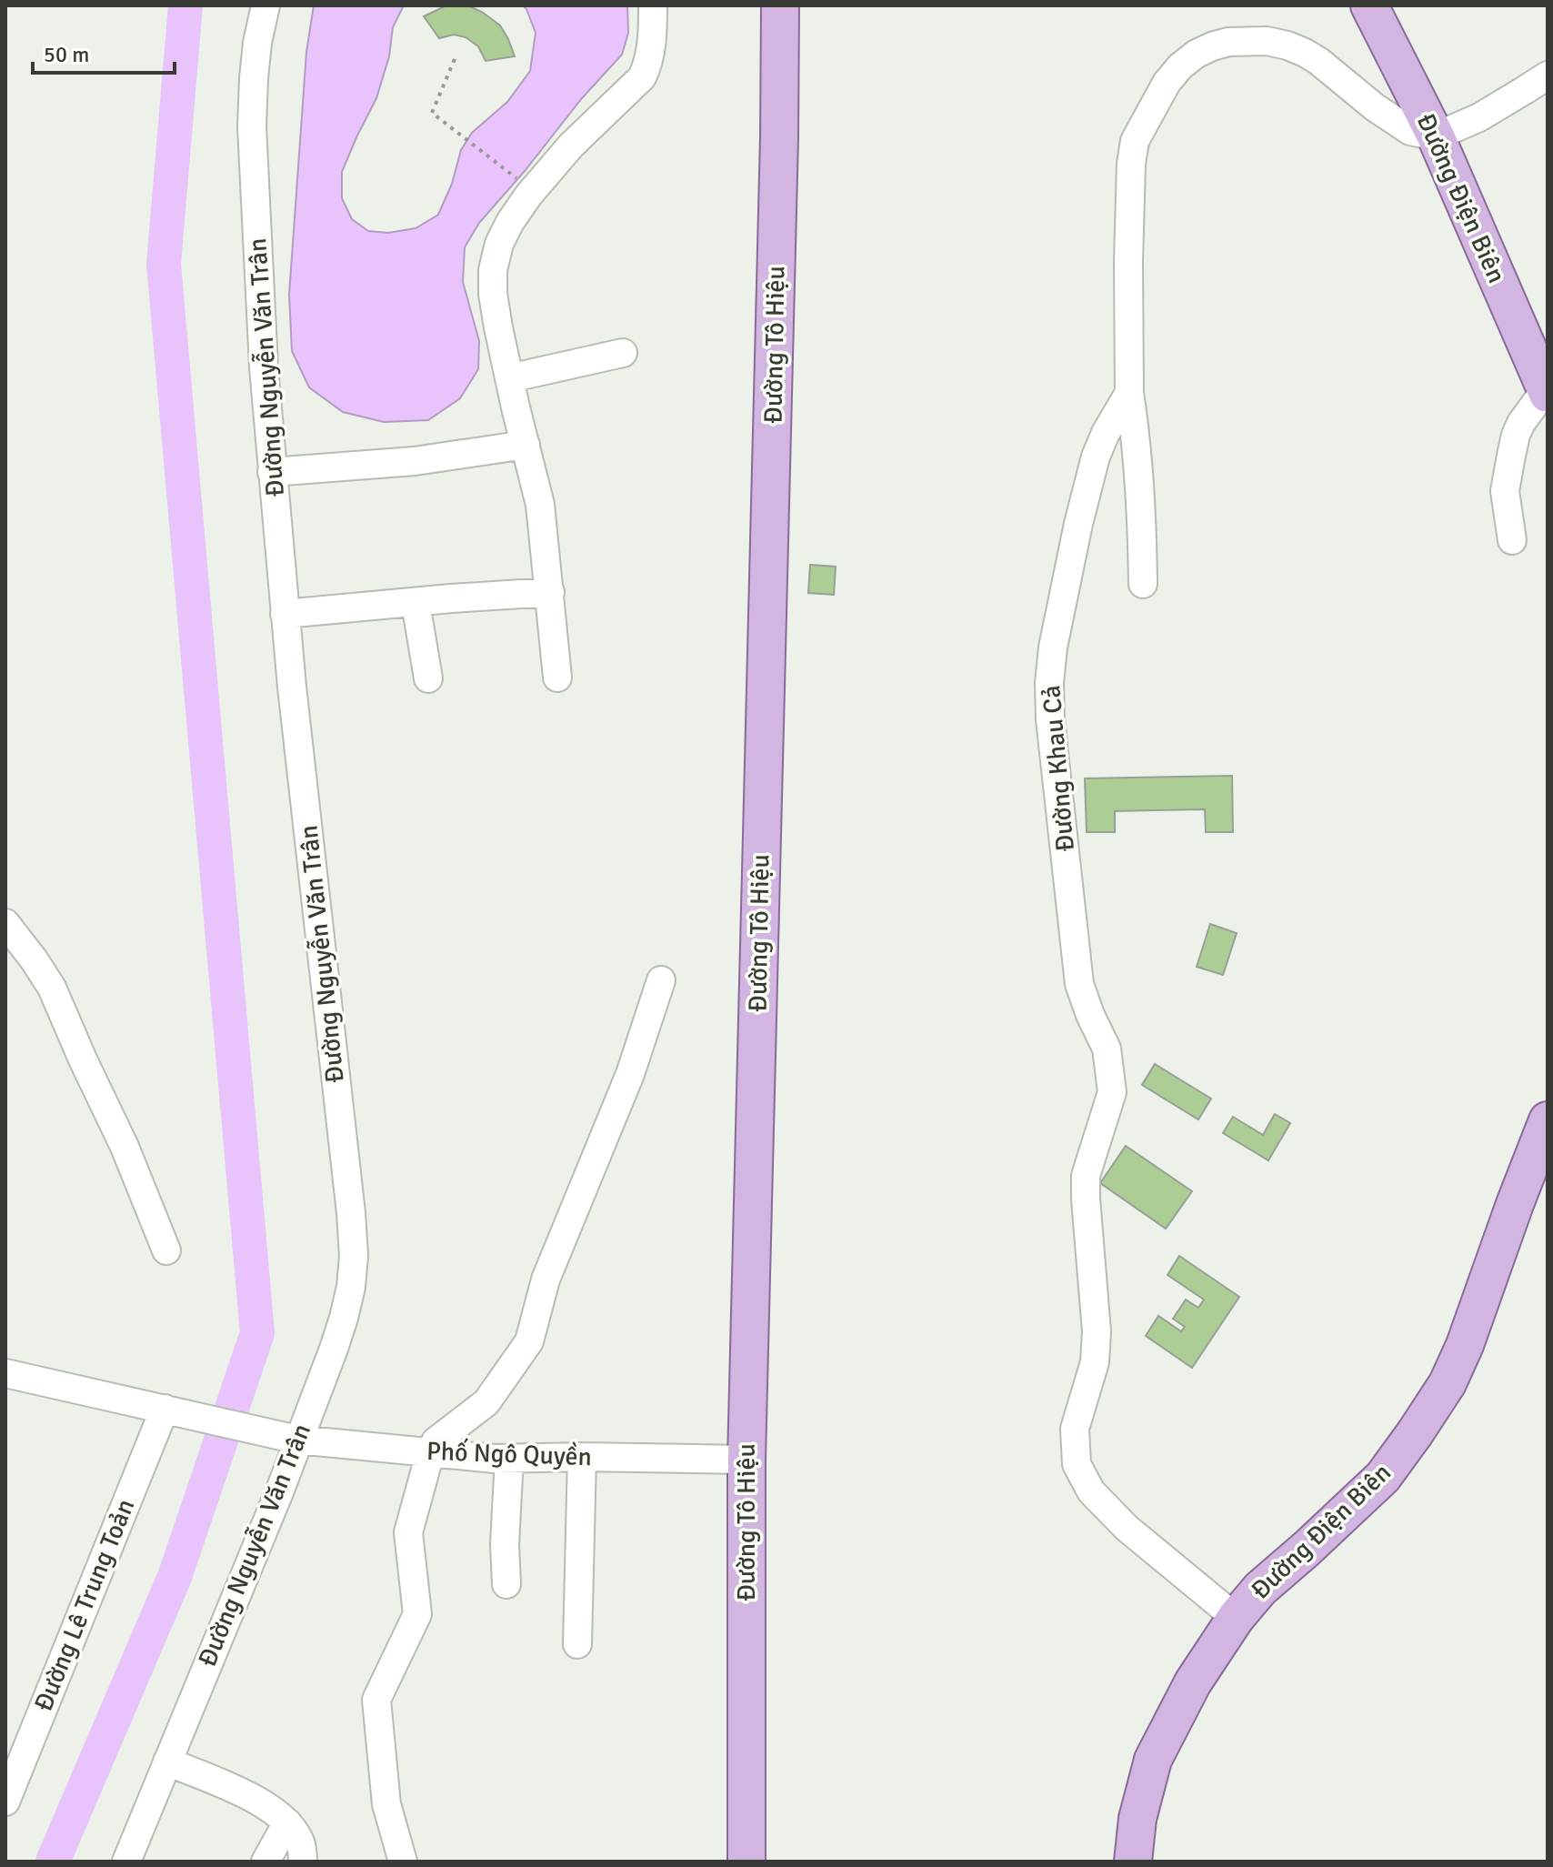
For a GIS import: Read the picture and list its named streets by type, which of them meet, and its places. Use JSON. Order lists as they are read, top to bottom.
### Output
{
  "streets": {
    "main road": ["Đường Điện Biên", "Đường Tô Hiệu"],
    "street": [
      "Đường Nguyễn Văn Trân",
      "Đường Khau Cả",
      "Phố Ngô Quyền",
      "Đường Lê Trung Toản"
    ]
  },
  "crossings": [
    ["Đường Điện Biên", "Đường Khau Cả"],
    ["Đường Tô Hiệu", "Phố Ngô Quyền"],
    ["Đường Nguyễn Văn Trân", "Phố Ngô Quyền"],
    ["Phố Ngô Quyền", "Đường Lê Trung Toản"]
  ],
  "scale_bar": "50 m"
}
